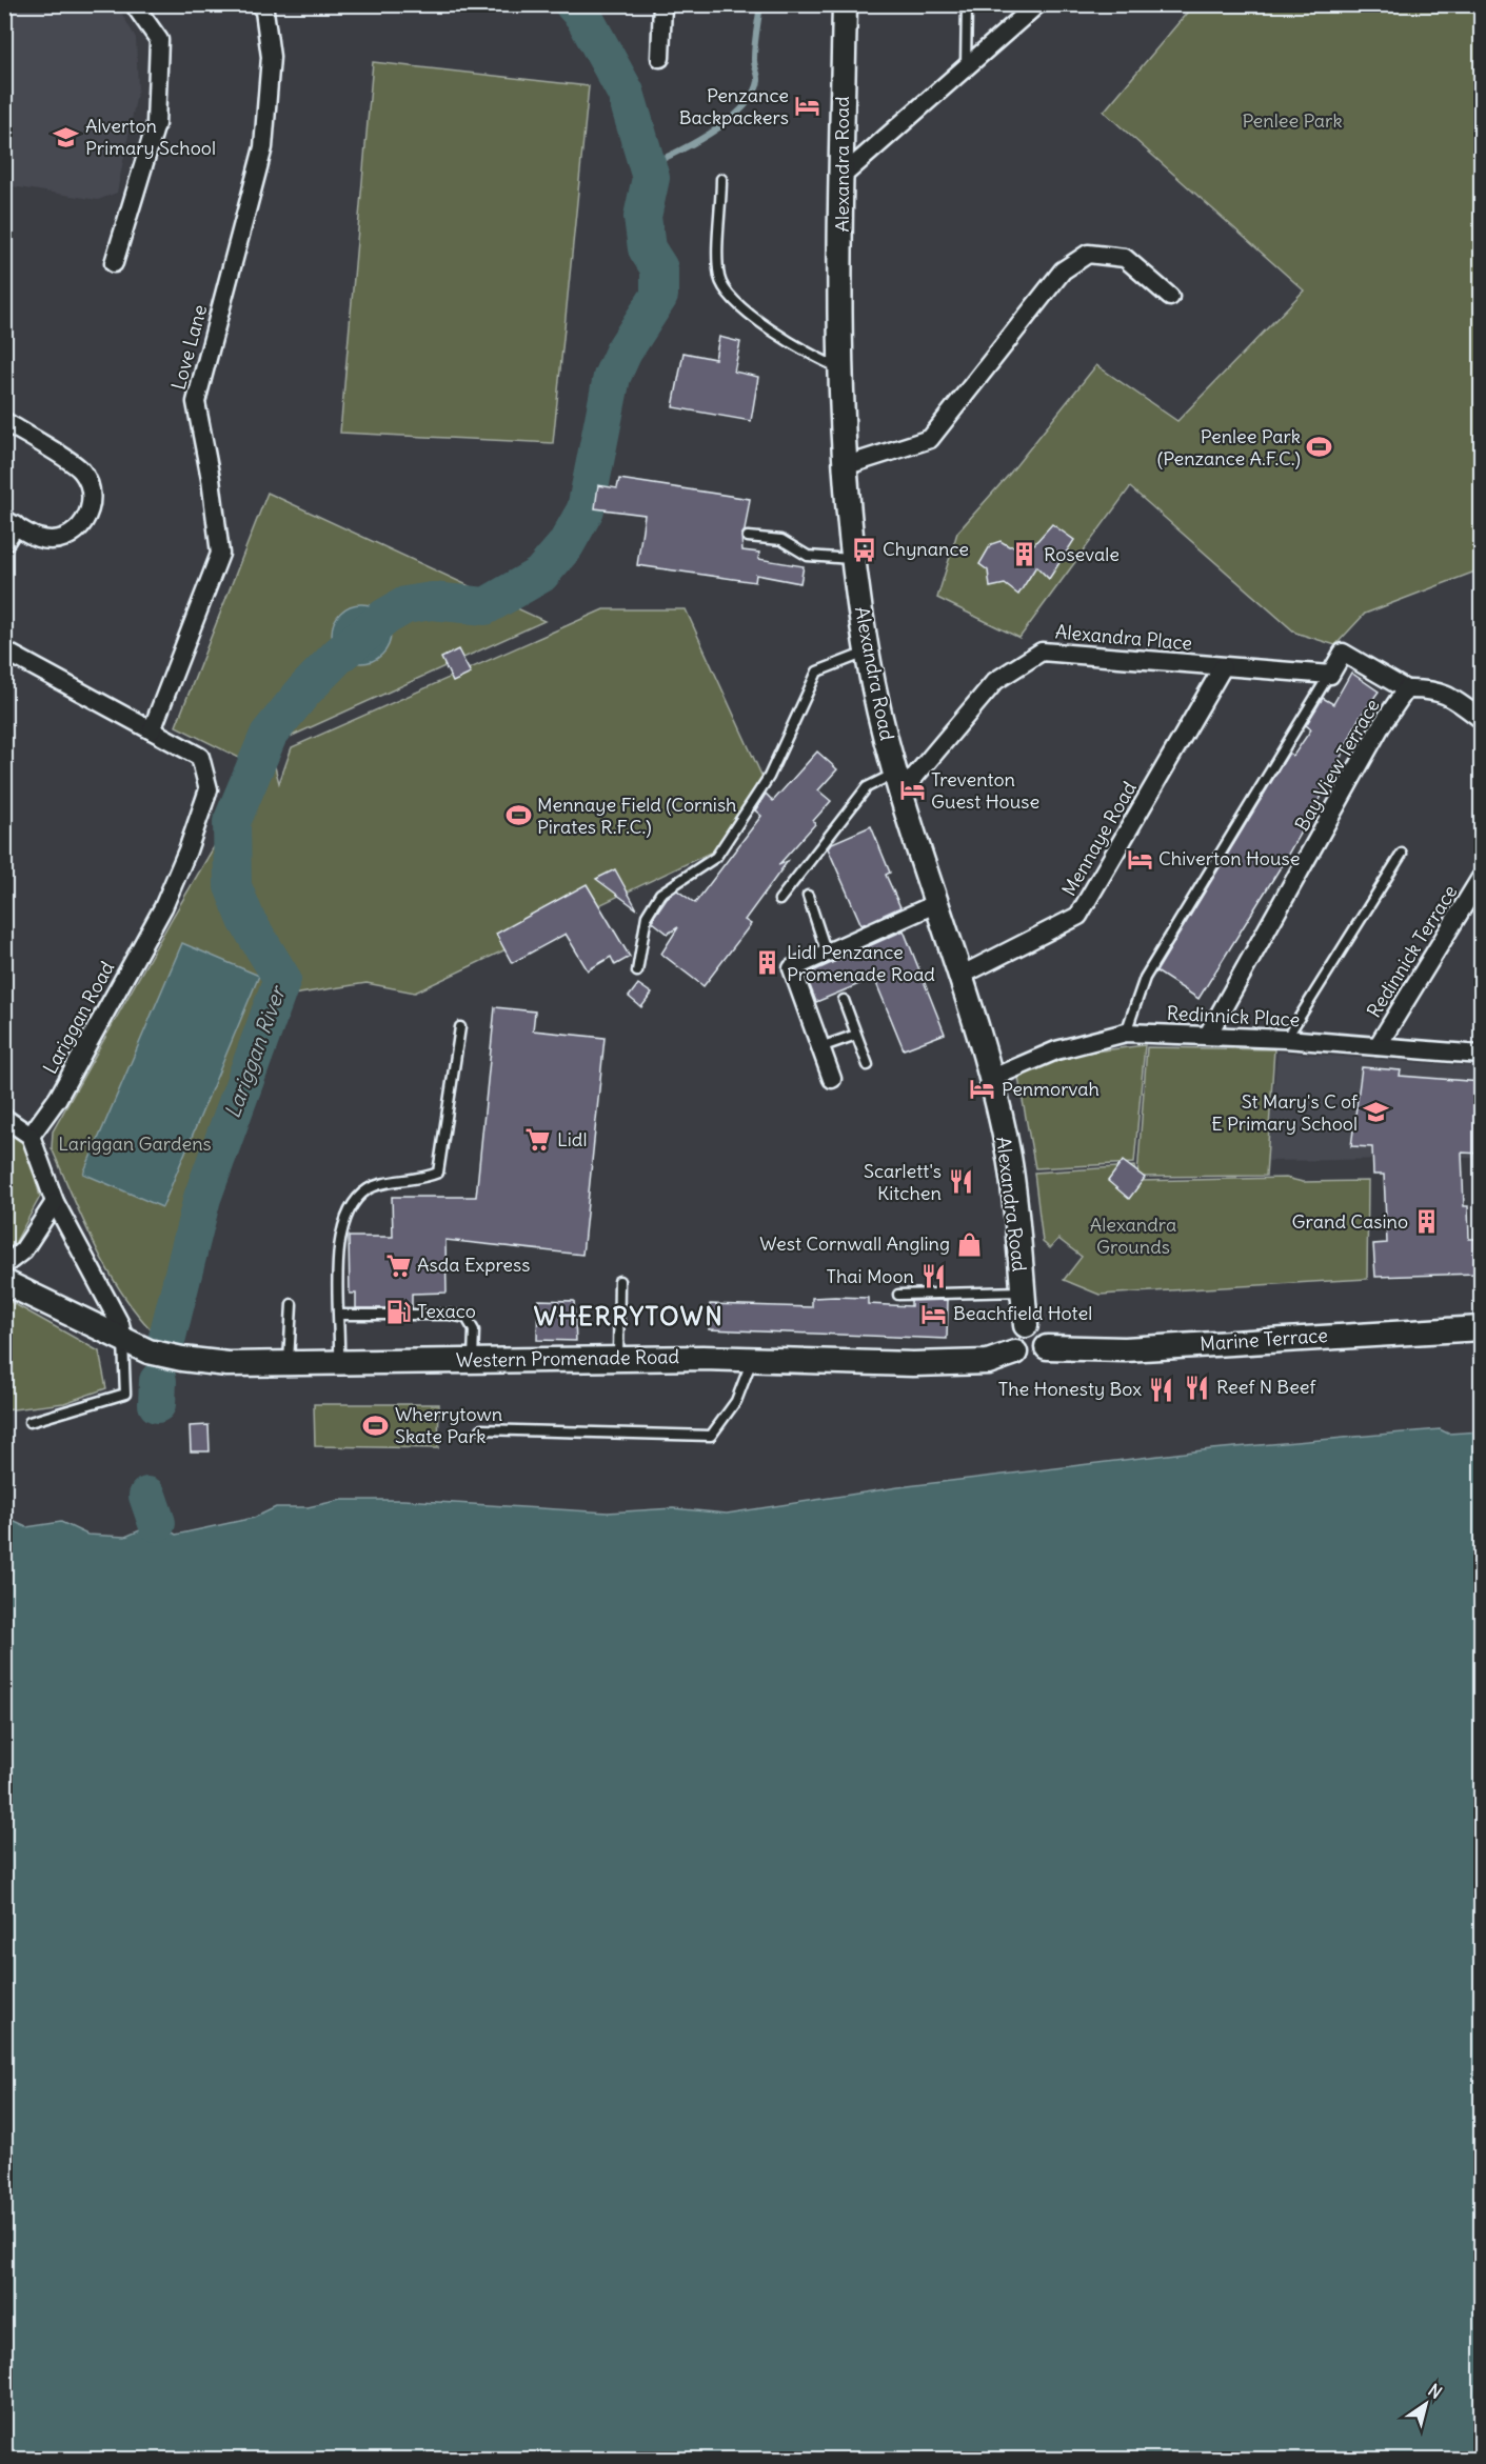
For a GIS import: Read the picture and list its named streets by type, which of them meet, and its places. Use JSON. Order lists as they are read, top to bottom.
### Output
{
  "streets": {
    "street": [
      "Alexandra Road",
      "Love Lane",
      "Alexandra Place",
      "Bay View Terrace",
      "Mennaye Road",
      "Redinnick Terrace",
      "Redinnick Place",
      "Lariggan Road",
      "Marine Terrace",
      "Western Promenade Road"
    ]
  },
  "crossings": [
    ["Alexandra Road", "Alexandra Place"],
    ["Alexandra Road", "Mennaye Road"],
    ["Alexandra Road", "Redinnick Place"],
    ["Alexandra Road", "Marine Terrace"],
    ["Alexandra Road", "Western Promenade Road"],
    ["Love Lane", "Lariggan Road"],
    ["Alexandra Place", "Mennaye Road"],
    ["Bay View Terrace", "Redinnick Place"],
    ["Redinnick Terrace", "Redinnick Place"],
    ["Marine Terrace", "Western Promenade Road"]
  ],
  "districts": ["WHERRYTOWN"],
  "water": ["Lariggan River"],
  "parks": ["Penlee Park", "Lariggan Gardens", "Alexandra Grounds"],
  "places": {
    "hotel": [
      "Penzance Backpackers",
      "Treventon Guest House",
      "Chiverton House",
      "Penmorvah",
      "Beachfield Hotel"
    ],
    "school or university": ["Alverton Primary School", "St Mary's C of E Primary School"],
    "sports": ["Penlee Park (Penzance A.F.C.)", "Mennaye Field (Cornish Pirates R.F.C.)", "Wherrytown Skate Park"],
    "bus stop": ["Chynance"],
    "building": ["Rosevale", "Lidl Penzance Promenade Road", "Grand Casino"],
    "supermarket": ["Lidl", "Asda Express"],
    "restaurant": [
      "Scarlett's Kitchen",
      "Thai Moon",
      "Reef N Beef",
      "The Honesty Box"
    ],
    "shop": ["West Cornwall Angling"],
    "fuel station": ["Texaco"]
  },
  "north": "top right"
}
